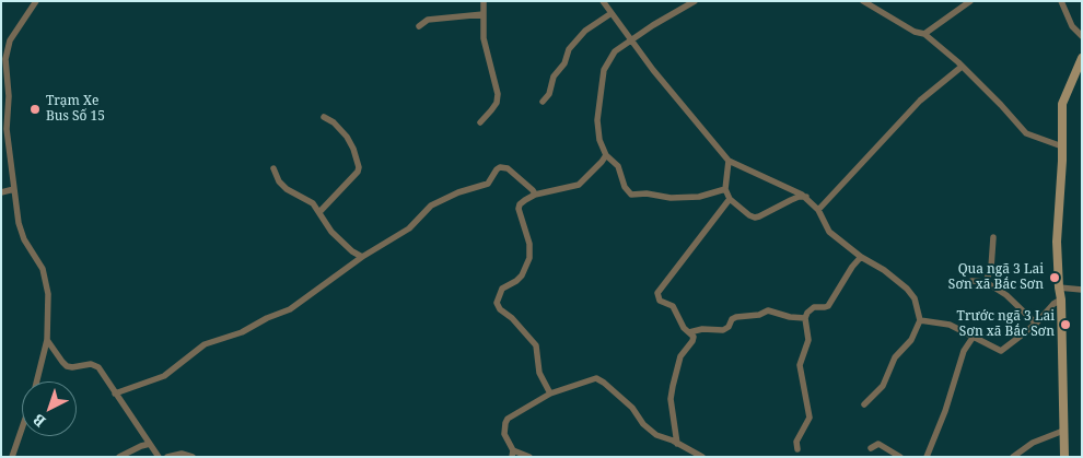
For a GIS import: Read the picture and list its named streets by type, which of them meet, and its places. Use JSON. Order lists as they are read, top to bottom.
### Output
{
  "places": ["Trạm Xe Bus Số 15", "Qua ngã 3 Lai Sơn xã Bắc Sơn", "Trước ngã 3 Lai Sơn xã Bắc Sơn"],
  "north": "bottom left"
}
